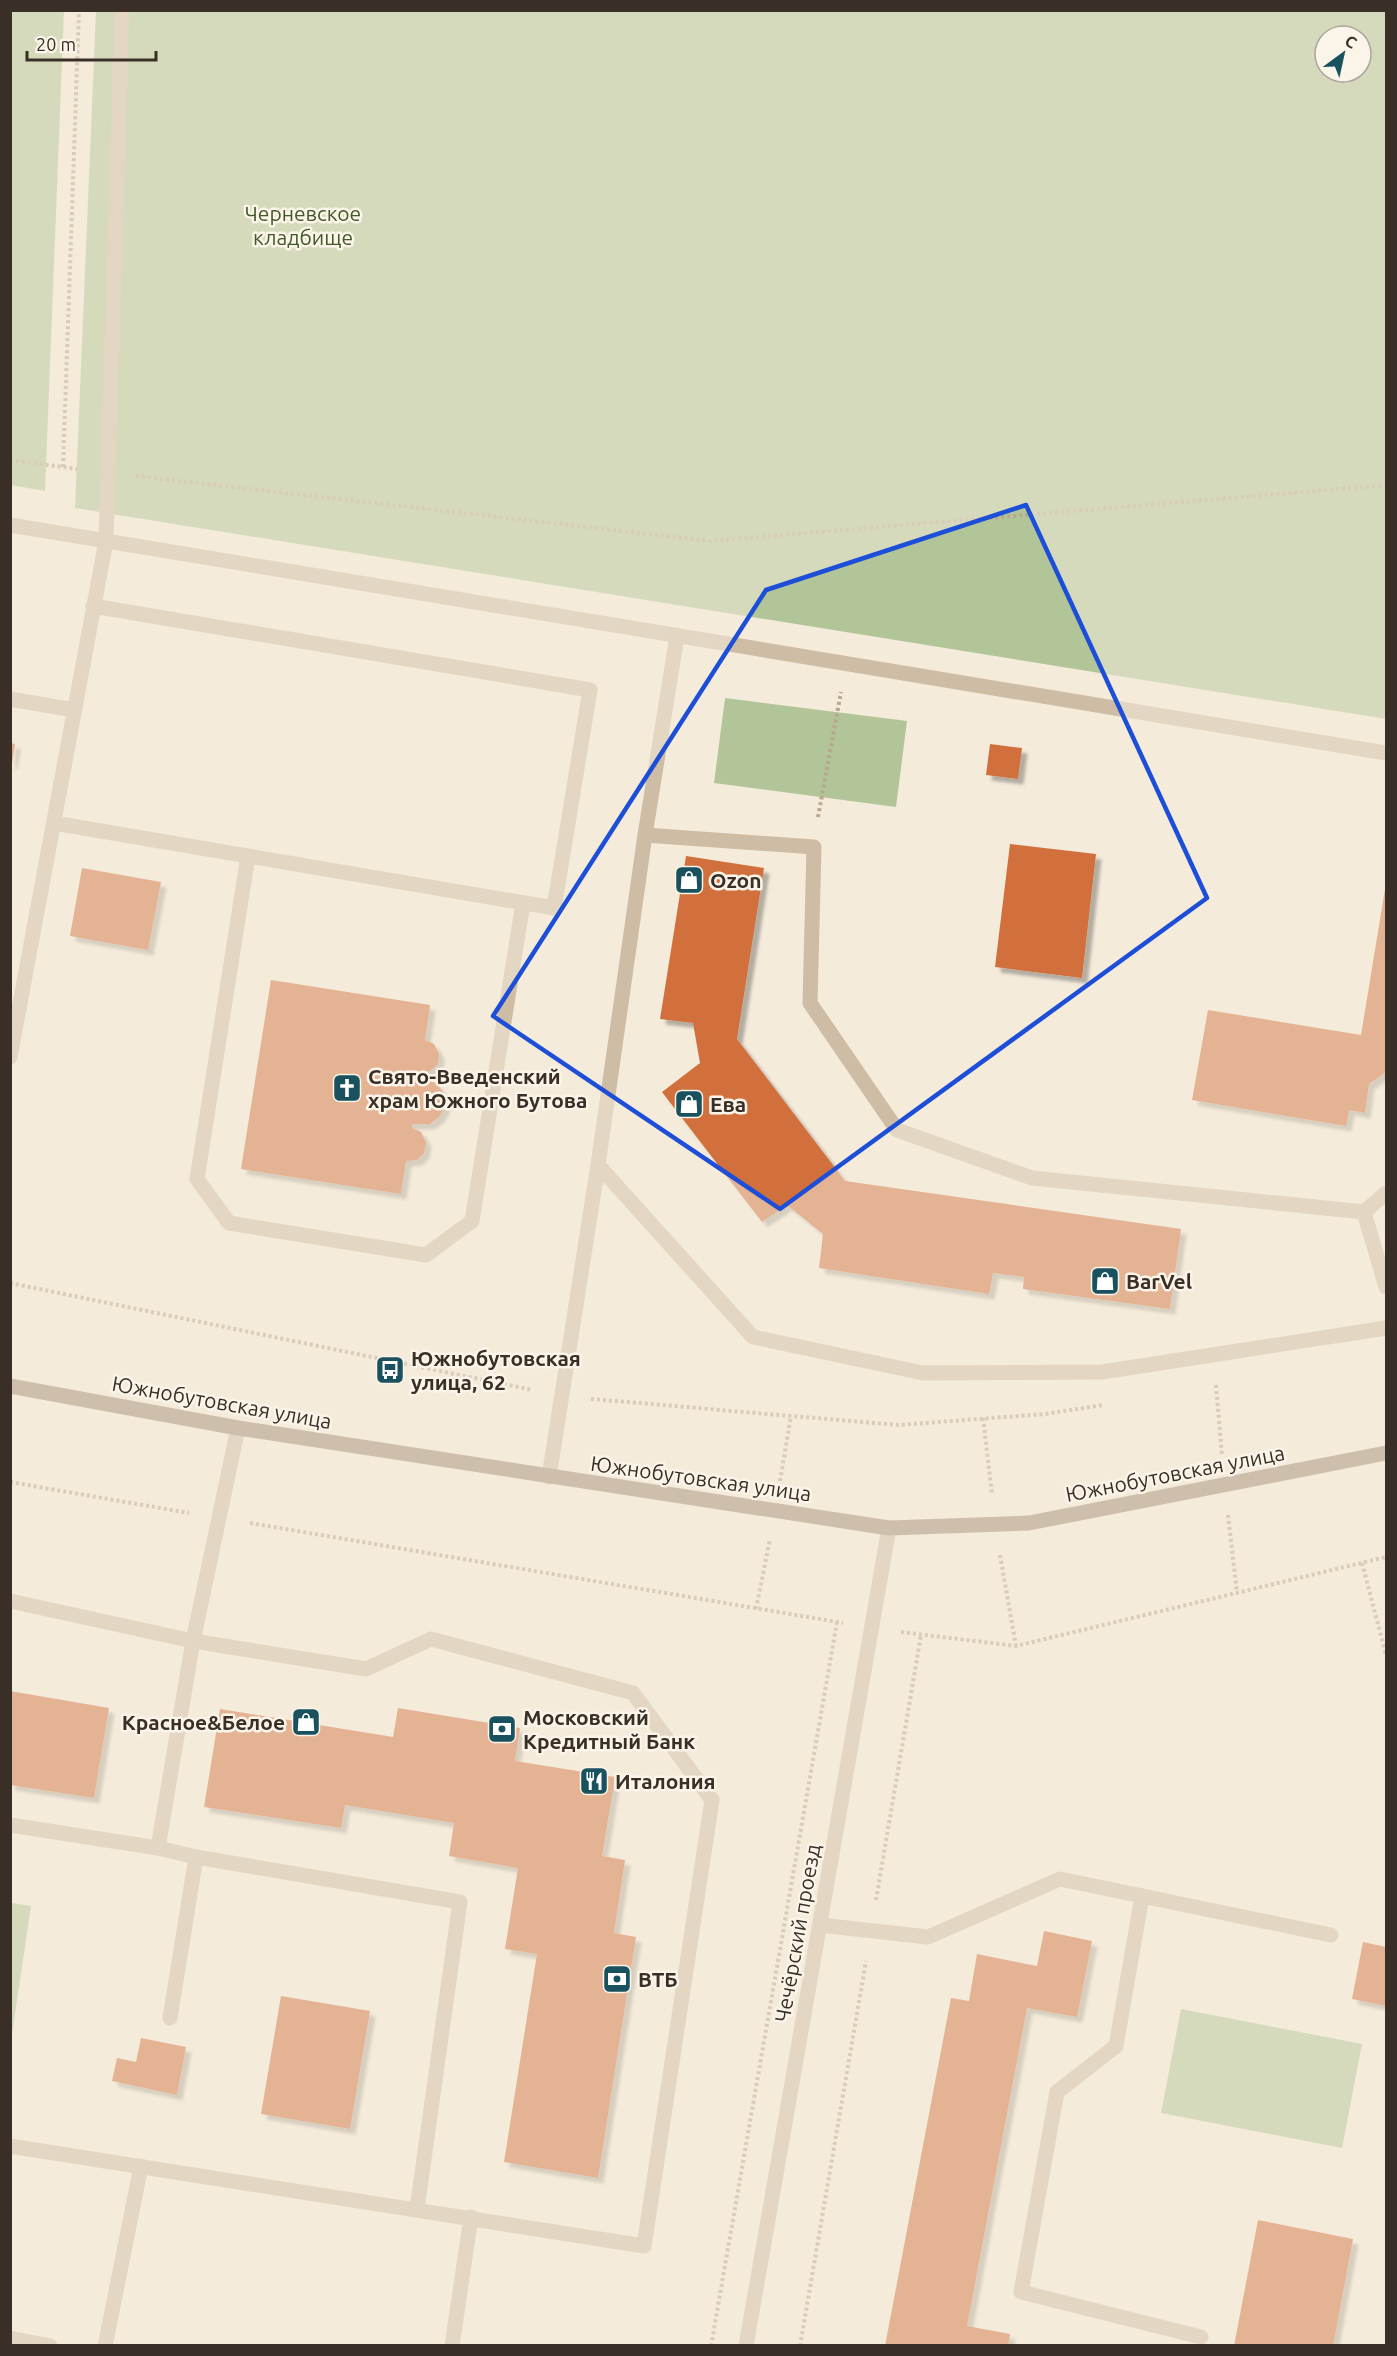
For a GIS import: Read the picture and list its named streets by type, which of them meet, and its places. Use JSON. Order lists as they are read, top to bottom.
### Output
{
  "streets": {
    "street": ["Южнобутовская улица", "Чечёрский проезд"]
  },
  "crossings": [
    ["Южнобутовская улица", "Чечёрский проезд"]
  ],
  "parks": ["Черневское кладбище"],
  "places": {
    "shop": [
      "Ozon",
      "Ева",
      "BarVel",
      "Красное&Белое"
    ],
    "church": ["Свято-Введенский храм Южного Бутова"],
    "bus stop": ["Южнобутовская улица, 62"],
    "bank": ["Московский Кредитный Банк", "ВТБ"],
    "restaurant": ["Италония"]
  },
  "scale_bar": "20 m",
  "north": "top right"
}
